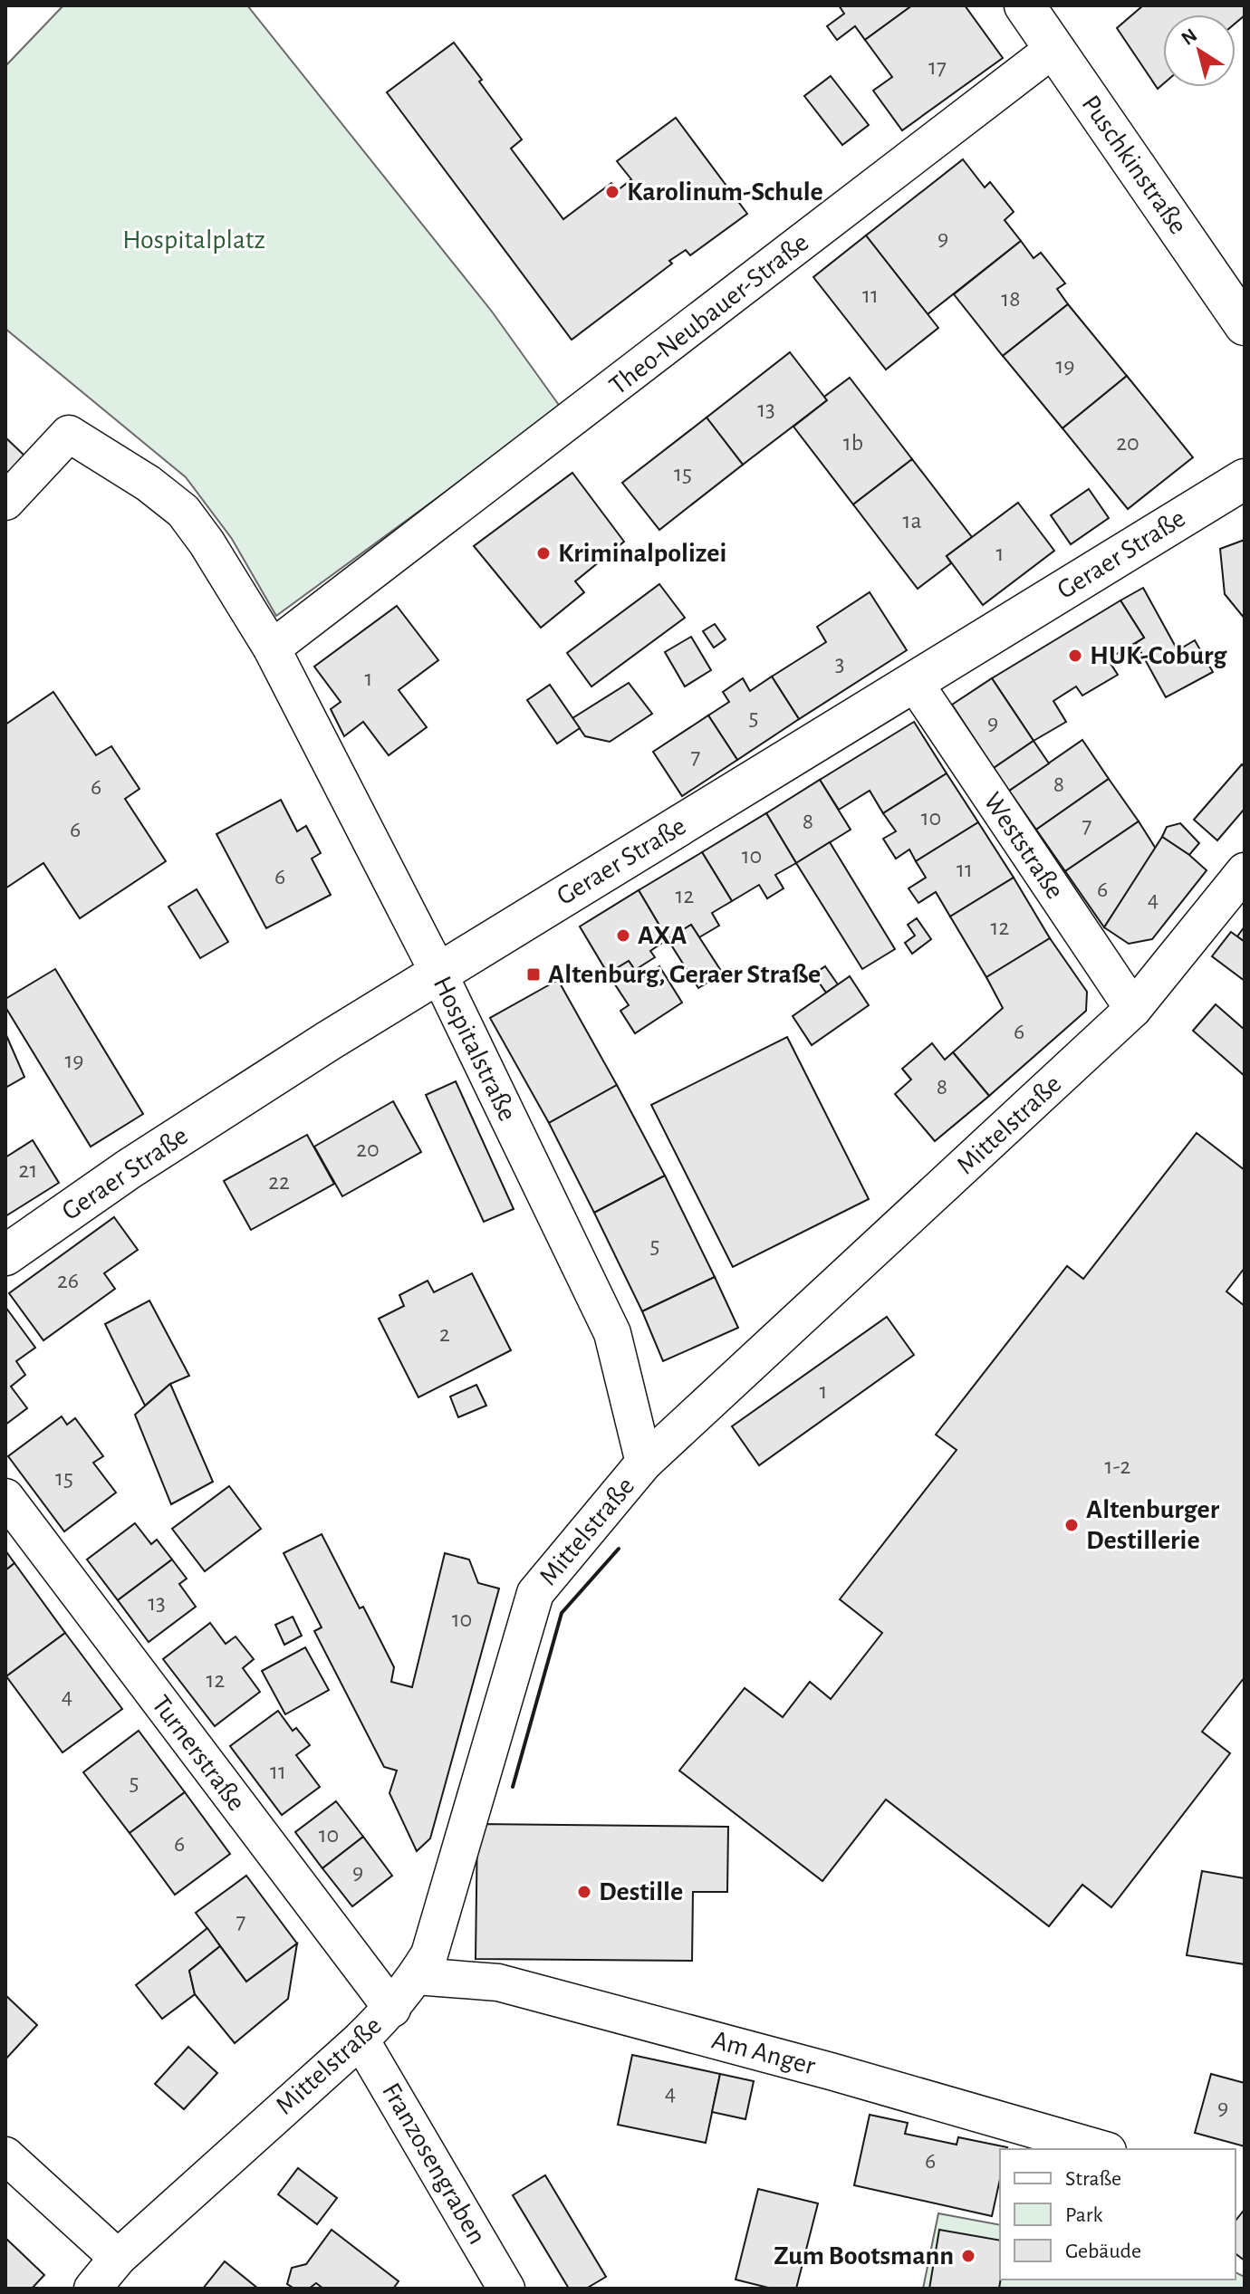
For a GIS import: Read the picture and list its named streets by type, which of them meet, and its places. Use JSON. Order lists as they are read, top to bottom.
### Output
{
  "streets": {
    "main road": ["Puschkinstraße", "Geraer Straße"],
    "street": [
      "Theo-Neubauer-Straße",
      "Weststraße",
      "Hospitalstraße",
      "Mittelstraße",
      "Turnerstraße",
      "Am Anger",
      "Franzosengraben"
    ]
  },
  "crossings": [
    ["Puschkinstraße", "Theo-Neubauer-Straße"],
    ["Theo-Neubauer-Straße", "Hospitalstraße"],
    ["Geraer Straße", "Weststraße"],
    ["Geraer Straße", "Hospitalstraße"],
    ["Weststraße", "Mittelstraße"],
    ["Hospitalstraße", "Mittelstraße"],
    ["Mittelstraße", "Turnerstraße"],
    ["Mittelstraße", "Am Anger"],
    ["Mittelstraße", "Franzosengraben"]
  ],
  "parks": ["Hospitalplatz"],
  "places": {
    "other": [
      "Karolinum-Schule",
      "Kriminalpolizei",
      "HUK-Coburg",
      "AXA",
      "Altenburger Destillerie",
      "Destille",
      "Zum Bootsmann"
    ],
    "transit": ["Altenburg, Geraer Straße"]
  },
  "house_numbers": [
    "17",
    "9",
    "11",
    "18",
    "19",
    "13",
    "1b",
    "20",
    "15",
    "1a",
    "1",
    "3",
    "1",
    "5",
    "9",
    "7",
    "8",
    "6",
    "10",
    "8",
    "7",
    "6",
    "10",
    "11",
    "6",
    "6",
    "12",
    "4",
    "12",
    "6",
    "19",
    "8",
    "20",
    "21",
    "22",
    "5",
    "26",
    "2",
    "1",
    "1-2",
    "15",
    "13",
    "10",
    "12",
    "4",
    "11",
    "5",
    "10",
    "6",
    "9",
    "7",
    "4",
    "9",
    "6"
  ],
  "legend": ["Straße", "Park", "Gebäude"],
  "north": "top left"
}
